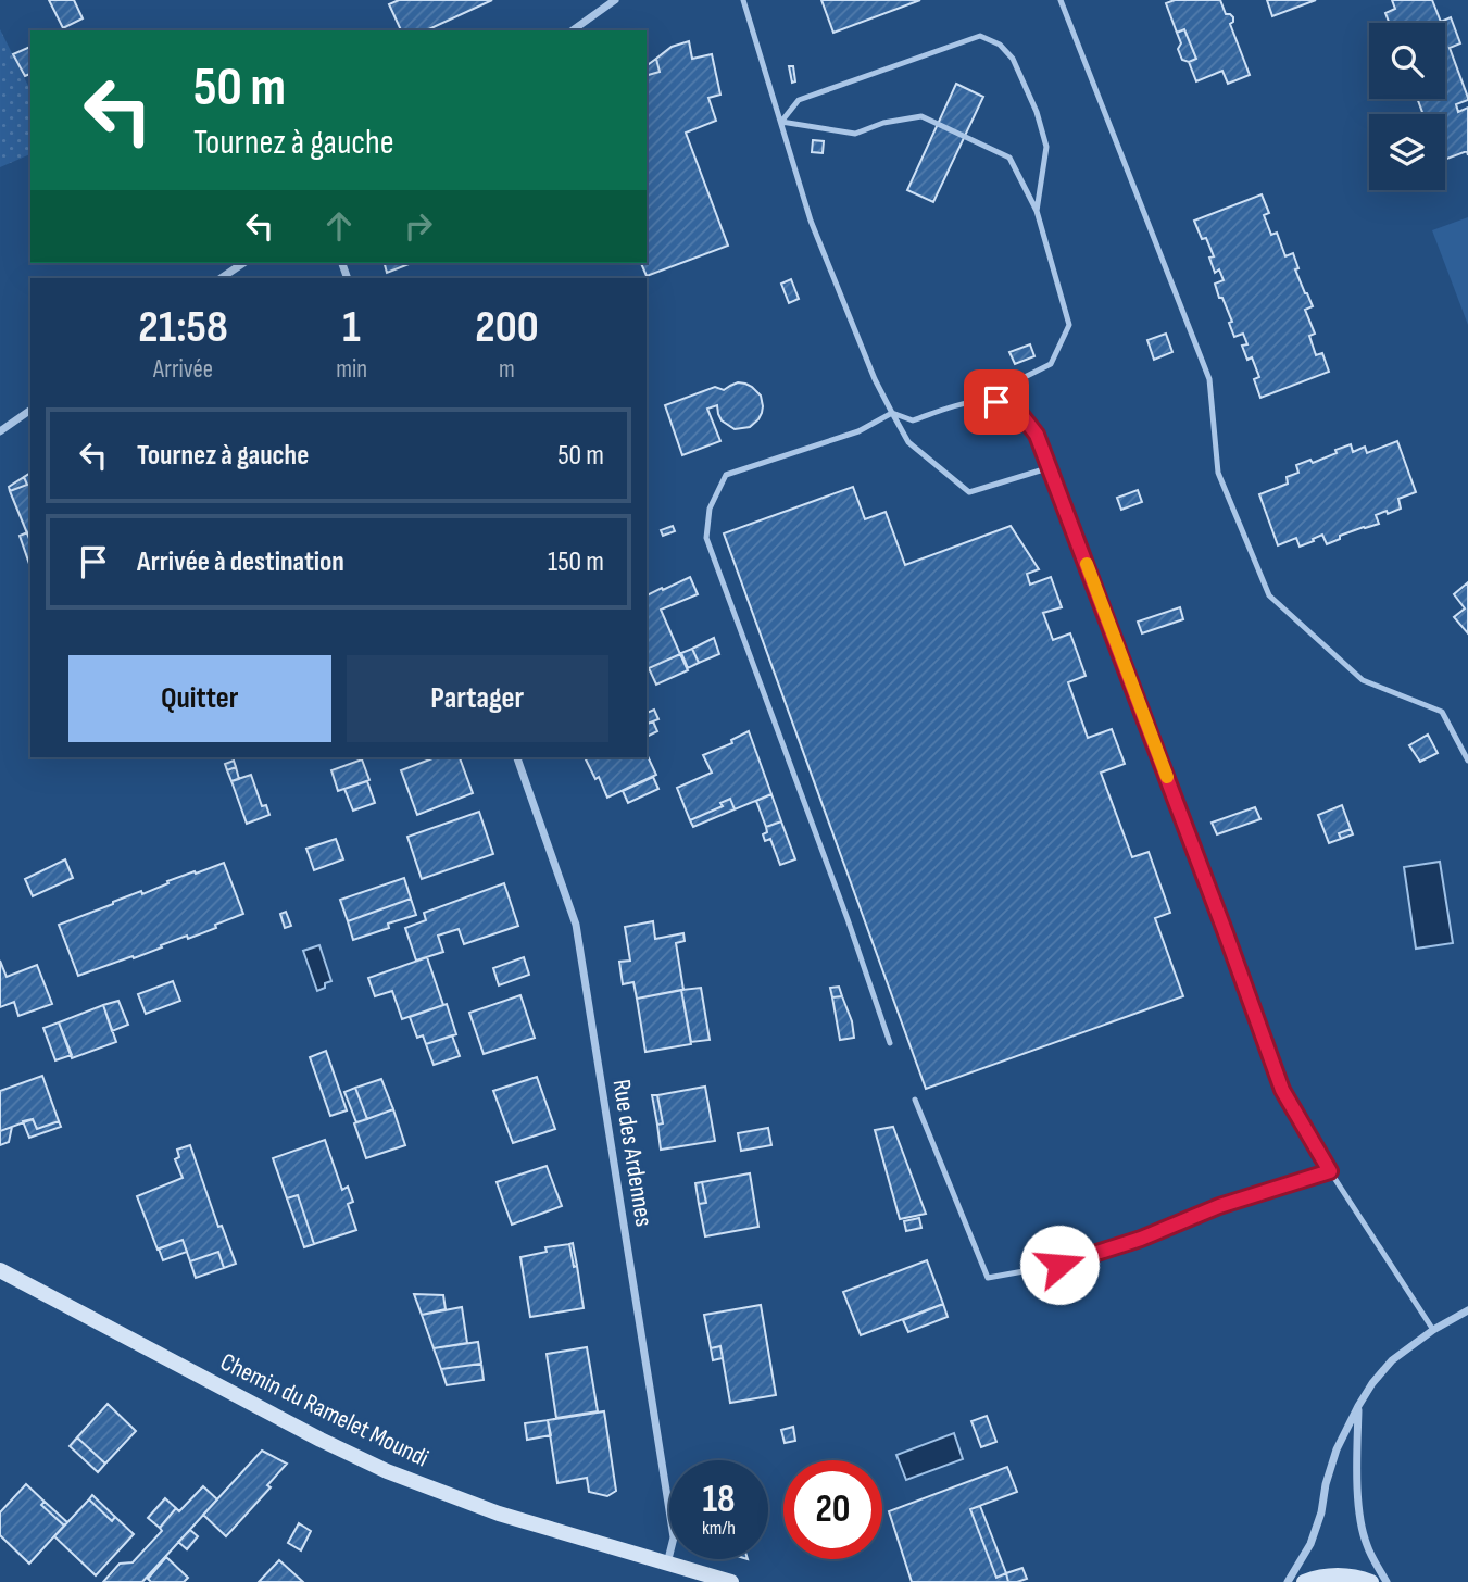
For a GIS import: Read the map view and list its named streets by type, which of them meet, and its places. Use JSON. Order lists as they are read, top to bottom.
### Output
{
  "streets": {
    "main road": ["Chemin du Ramelet Moundi"],
    "street": ["Rue des Ardennes"]
  },
  "crossings": [
    ["Rue des Ardennes", "Chemin du Ramelet Moundi"]
  ],
  "page": {
    "turn": ["50 m", "Tournez à gauche"],
    "eta": [
      "21:58",
      "Arrivée",
      "1",
      "min",
      "200",
      "m"
    ],
    "list": [
      {
        "name": "Tournez à gauche",
        "value": "50 m"
      },
      {
        "name": "Arrivée à destination",
        "value": "150 m"
      }
    ],
    "buttons": ["Quitter", "Partager"],
    "speed": "18 km/h",
    "limit": "20"
  }
}
